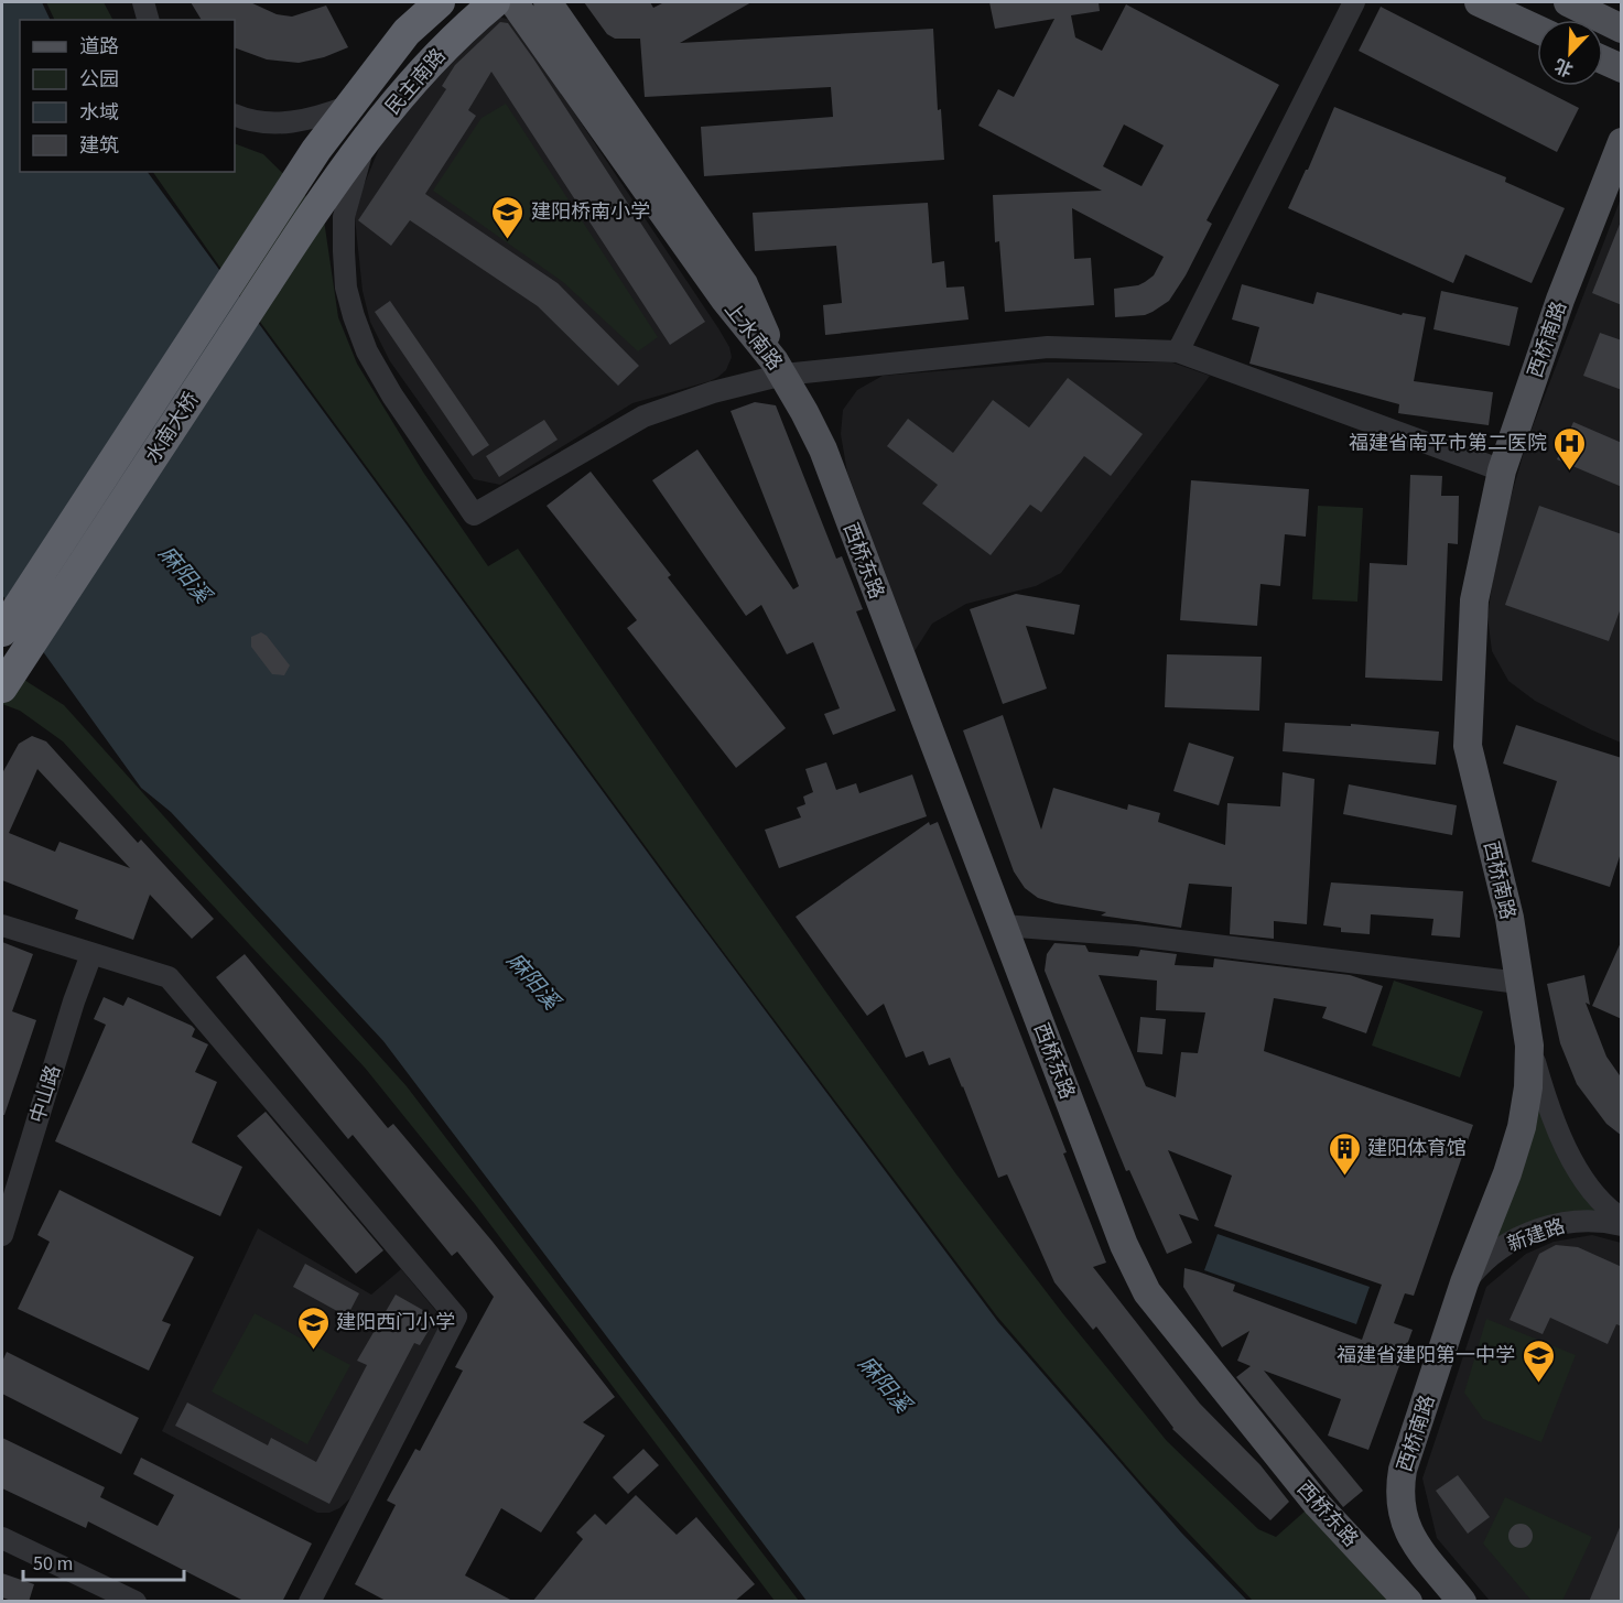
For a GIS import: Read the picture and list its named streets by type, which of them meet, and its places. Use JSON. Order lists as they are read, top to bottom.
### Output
{
  "streets": {
    "highway": ["民主南路", "水南大桥"],
    "main road": ["上水南路", "西桥南路", "西桥东路"],
    "street": ["中山路", "新建路"]
  },
  "crossings": [
    ["民主南路", "水南大桥"],
    ["上水南路", "西桥东路"],
    ["西桥南路", "新建路"]
  ],
  "water": ["麻阳溪"],
  "places": {
    "school or university": ["建阳桥南小学", "建阳西门小学", "福建省建阳第一中学"],
    "hospital": ["福建省南平市第二医院"],
    "building": ["建阳体育馆"]
  },
  "legend": [
    "道路",
    "公园",
    "水域",
    "建筑"
  ],
  "scale_bar": "50 m",
  "north": "bottom left"
}
